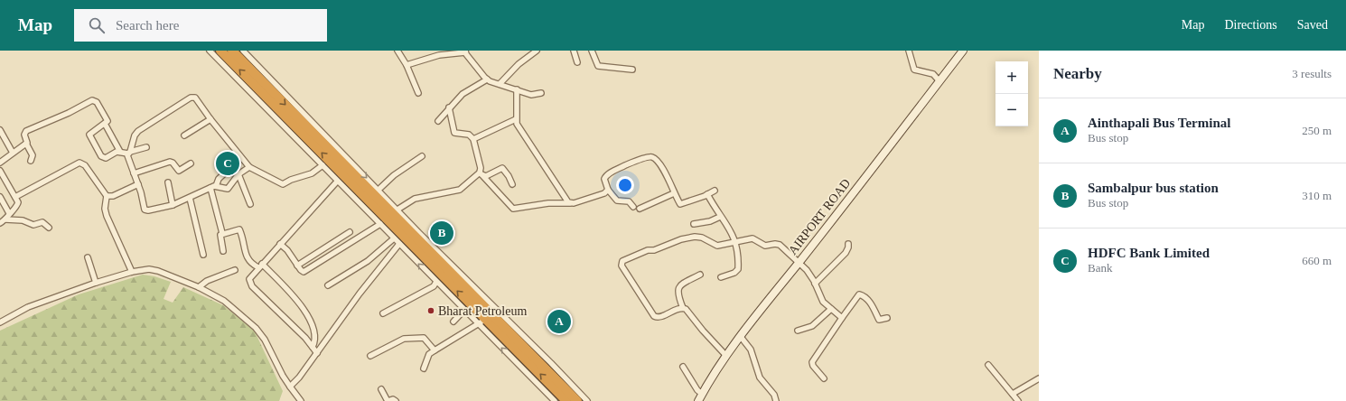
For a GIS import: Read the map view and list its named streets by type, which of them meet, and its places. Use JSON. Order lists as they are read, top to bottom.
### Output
{
  "streets": {
    "main road": ["AIRPORT ROAD"]
  },
  "places": ["Bharat Petroleum"],
  "page": {
    "header": "Map",
    "search": "Search here",
    "nav": ["Map", "Directions", "Saved"],
    "heading": ["Nearby", "3 results"],
    "map_buttons": ["+", "−"],
    "list": [
      {
        "mark": "A",
        "name": "Ainthapali Bus Terminal",
        "note": "Bus stop",
        "value": "250 m"
      },
      {
        "mark": "B",
        "name": "Sambalpur bus station",
        "note": "Bus stop",
        "value": "310 m"
      },
      {
        "mark": "C",
        "name": "HDFC Bank Limited",
        "note": "Bank",
        "value": "660 m"
      }
    ],
    "pins": ["C", "B", "A"]
  }
}
